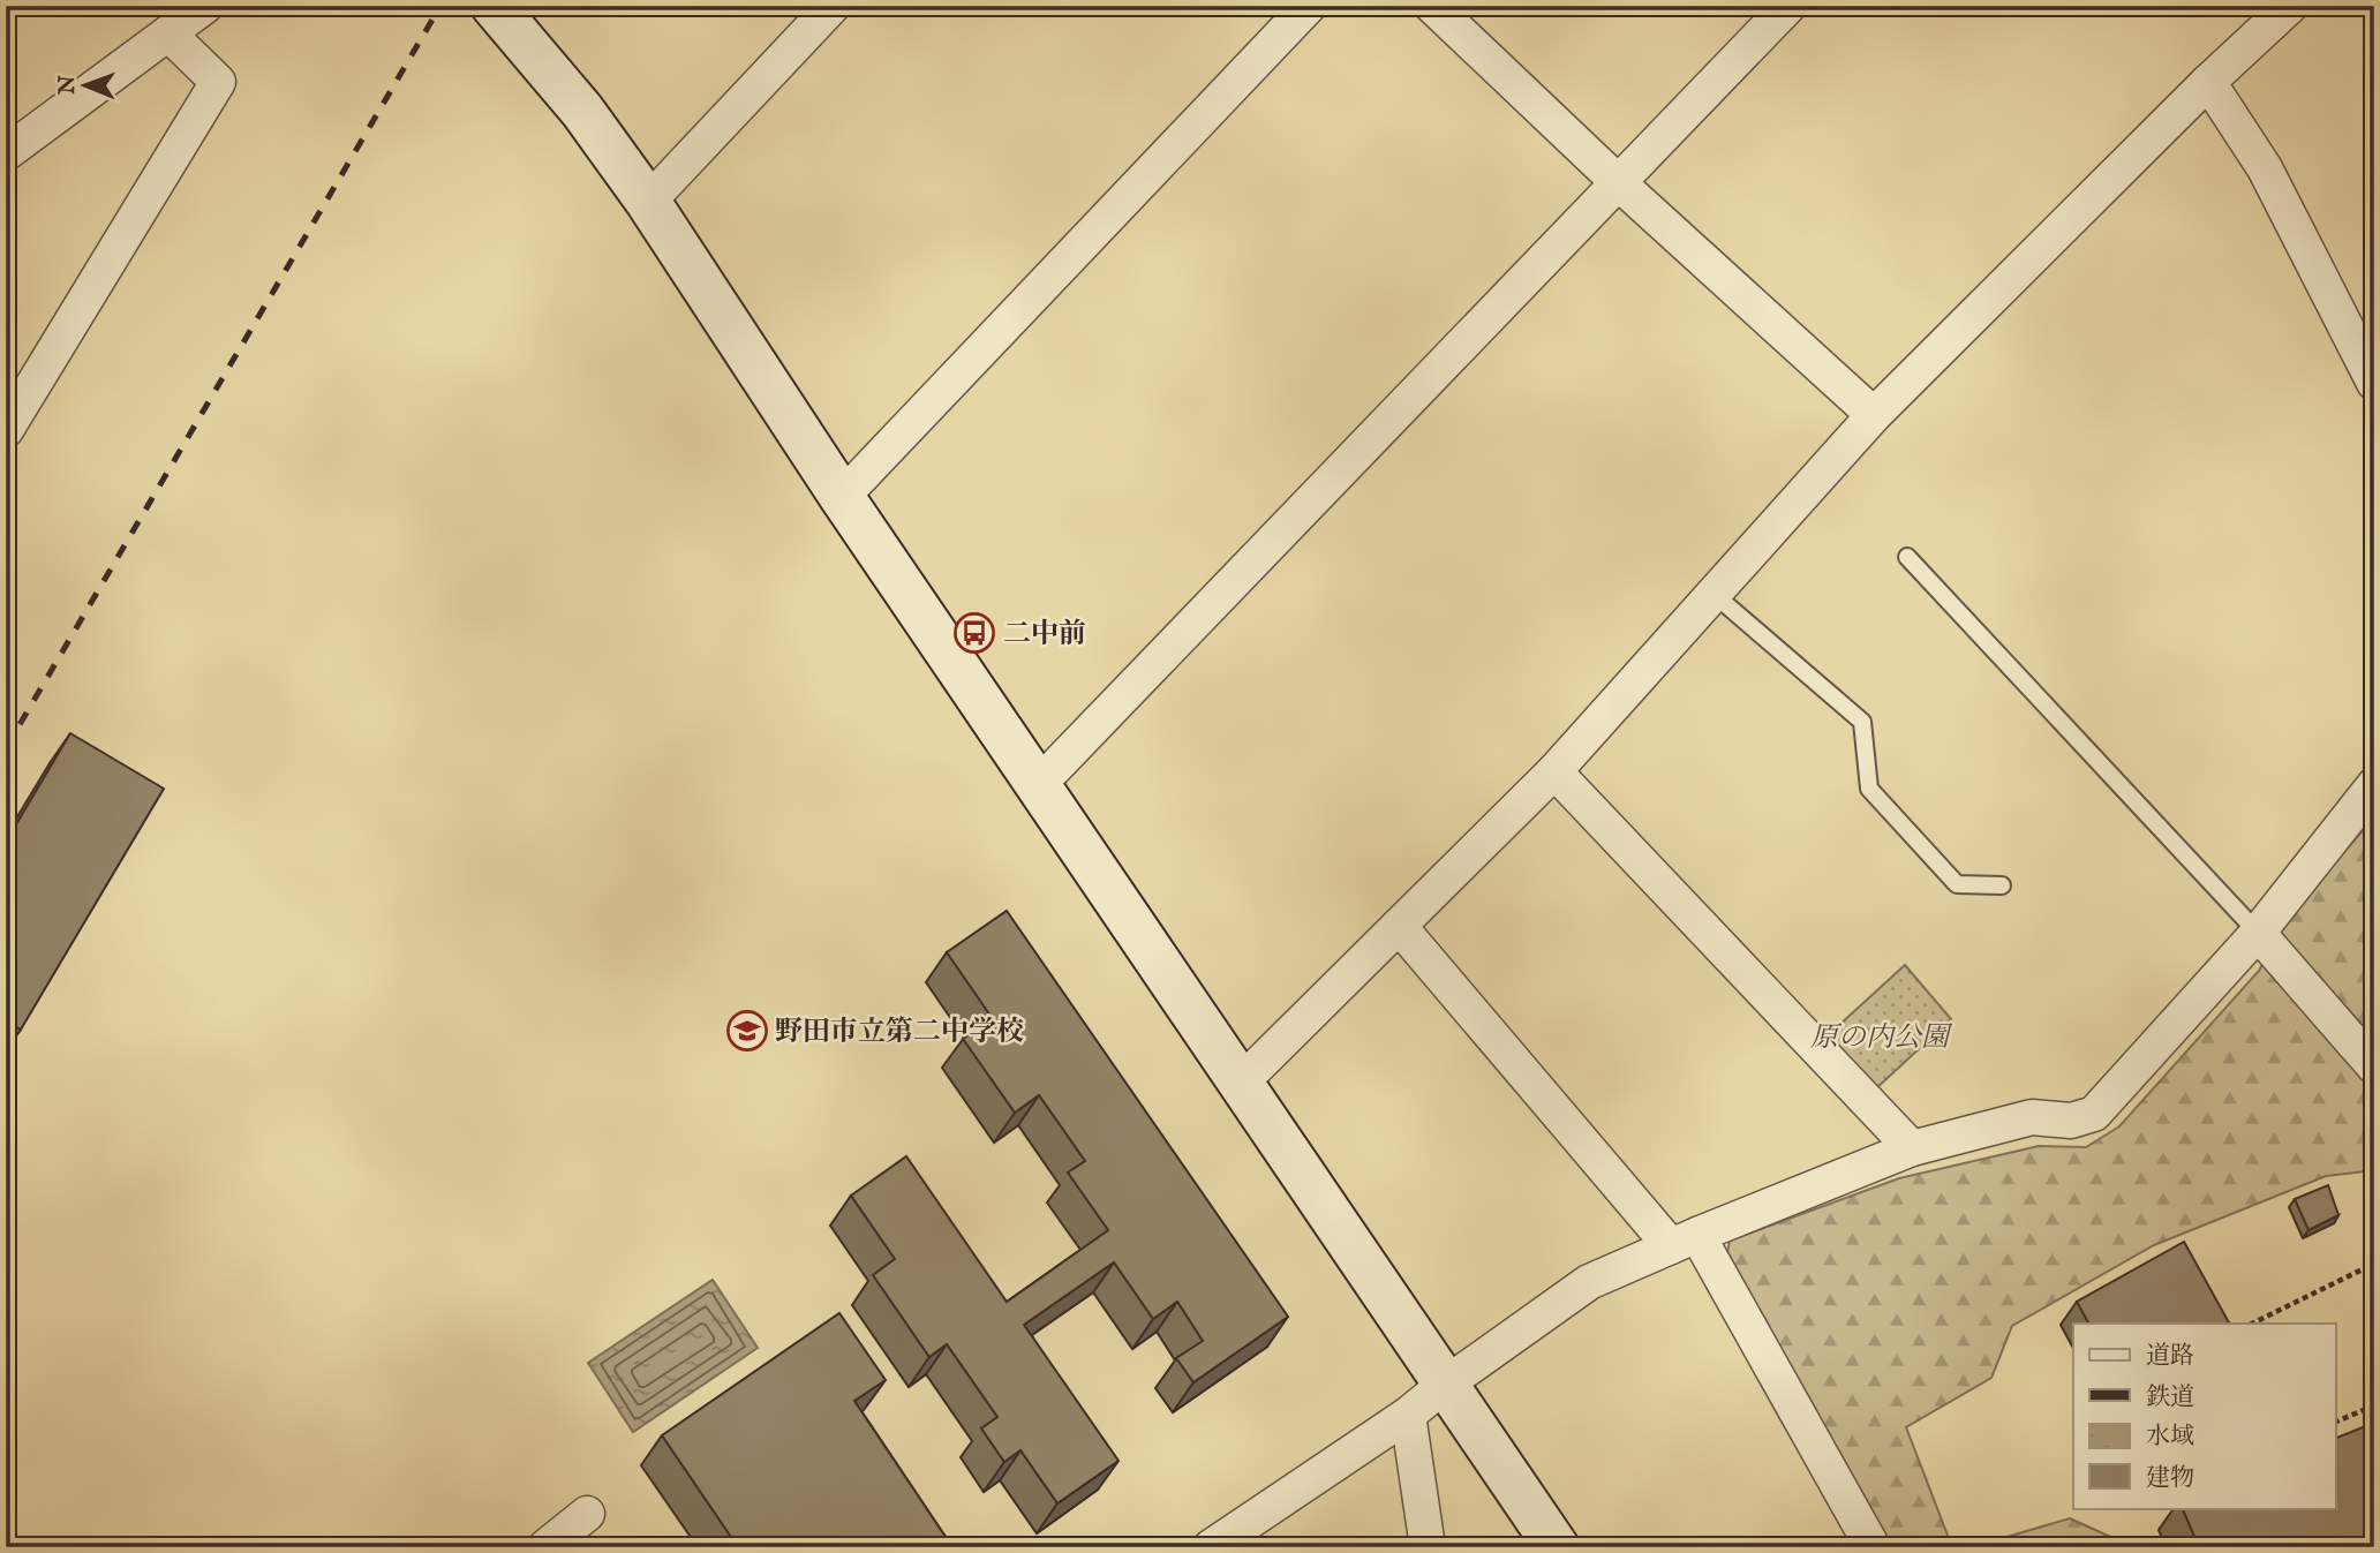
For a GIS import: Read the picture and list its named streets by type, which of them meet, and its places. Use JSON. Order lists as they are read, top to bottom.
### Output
{
  "parks": ["原の内公園"],
  "places": {
    "bus stop": ["二中前"],
    "school or university": ["野田市立第二中学校"]
  },
  "legend": [
    "道路",
    "鉄道",
    "水域",
    "建物"
  ],
  "north": "left"
}
